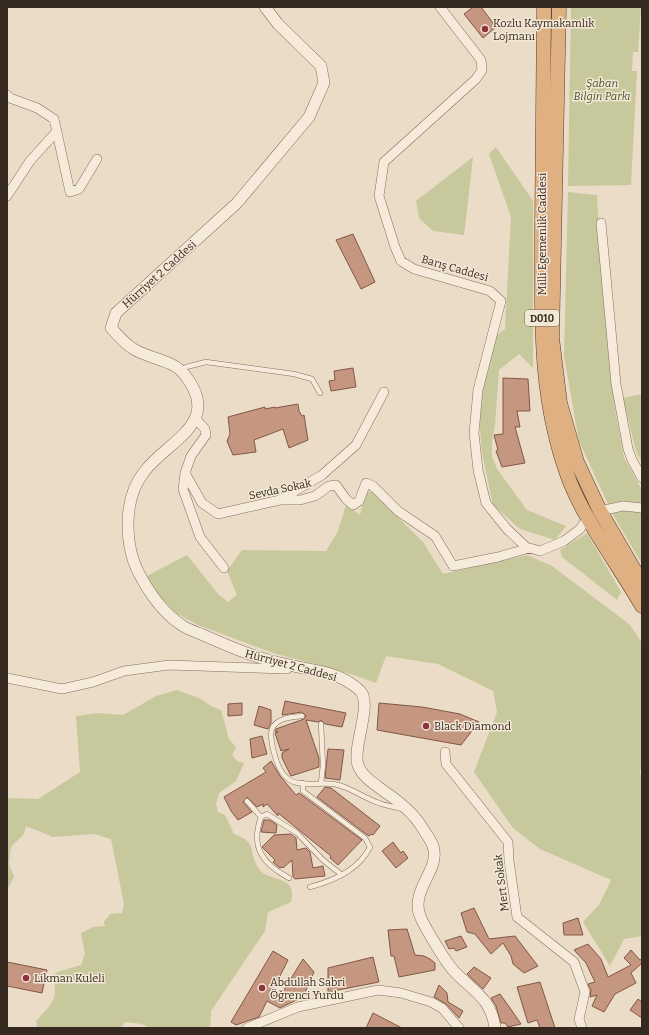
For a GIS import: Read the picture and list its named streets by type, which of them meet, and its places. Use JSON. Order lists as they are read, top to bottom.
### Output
{
  "streets": {
    "highway": ["Milli Egemenlik Caddesi", "D010"],
    "street": [
      "Barış Caddesi",
      "Hürriyet 2 Caddesi",
      "Sevda Sokak",
      "Mert Sokak"
    ]
  },
  "crossings": [
    ["Barış Caddesi", "Sevda Sokak"]
  ],
  "parks": ["Şaban Bilgin Parkı"],
  "places": [
    "Kozlu Kaymakamlık Lojmanı",
    "Black Diamond",
    "Likman Kuleli",
    "Abdullah Sabri Öğrenci Yurdu"
  ]
}
